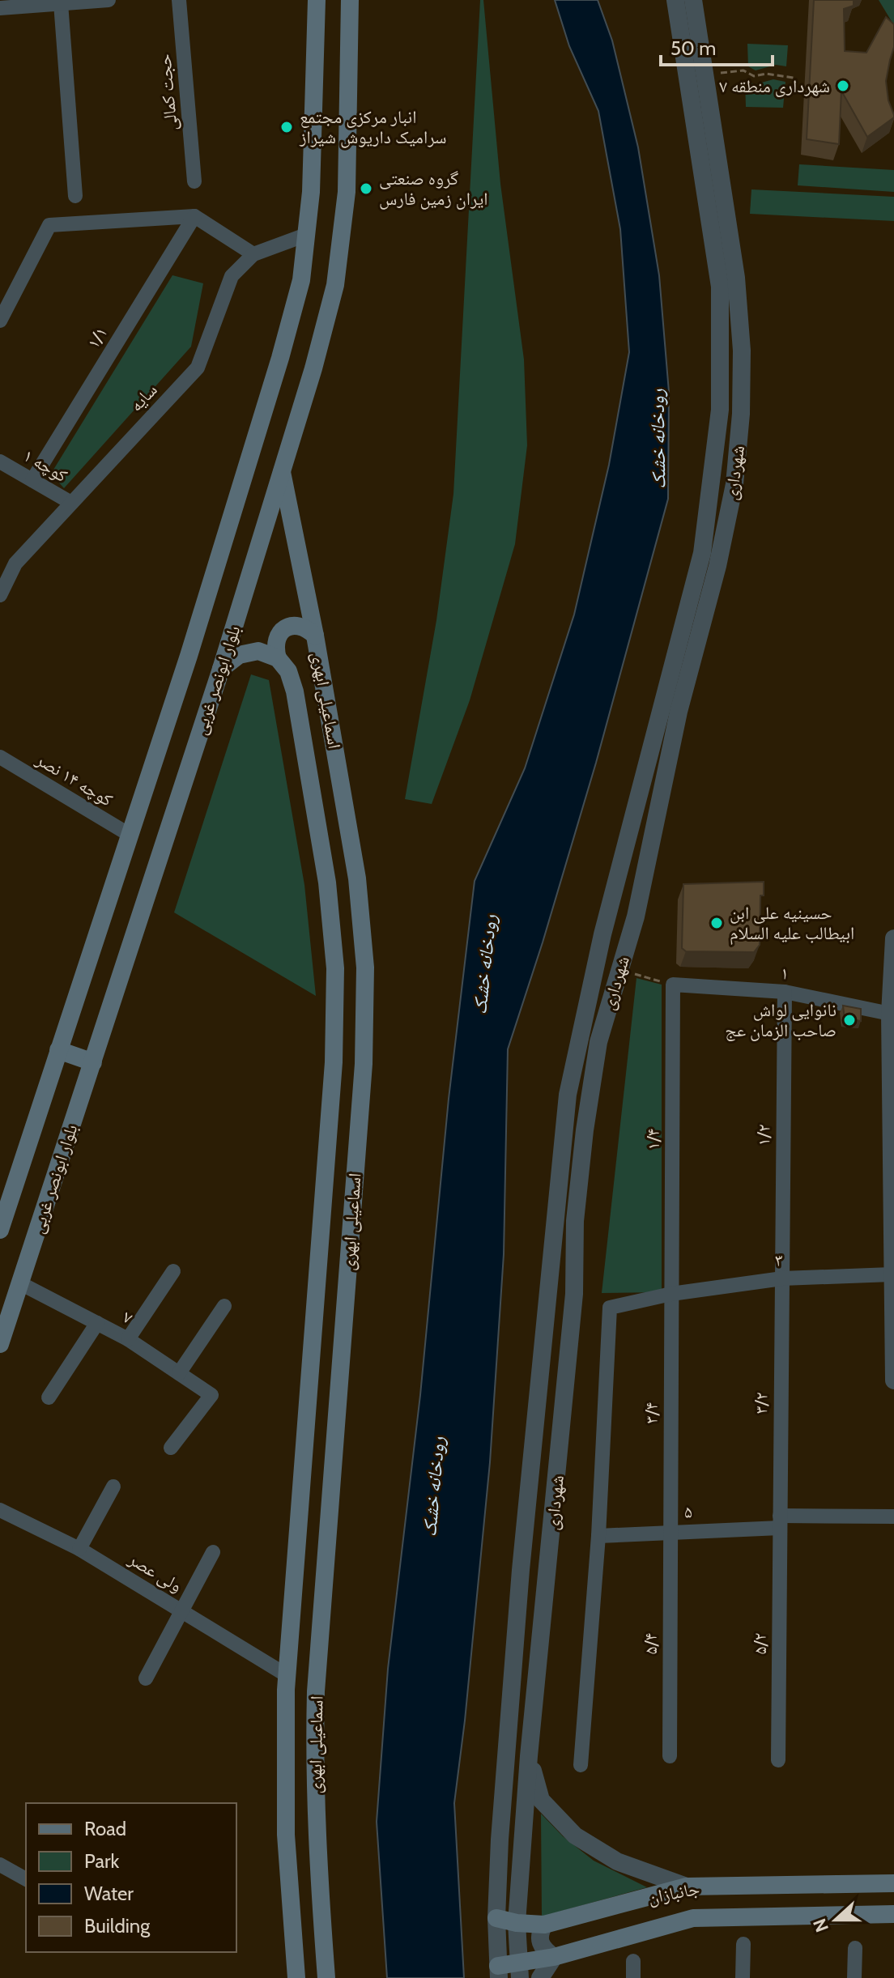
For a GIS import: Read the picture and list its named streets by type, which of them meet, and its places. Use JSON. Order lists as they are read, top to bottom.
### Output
{
  "streets": {
    "main road": ["بلوار ابونصر غربی", "اسماعیلی ابهری", "جانبازان"],
    "street": [
      "حجت کمالی",
      "۱/۱",
      "سایه",
      "کوچه ۱",
      "شهرداری",
      "کوچه ۱۴ نصر",
      "۱",
      "۱/۲",
      "۱/۴",
      "۳",
      "۷",
      "۳/۲",
      "۳/۴",
      "۵",
      "ولی عصر",
      "۵/۴",
      "۵/۲"
    ]
  },
  "crossings": [
    ["۱/۱", "کوچه ۱"],
    ["سایه", "کوچه ۱"],
    ["سایه", "بلوار ابونصر غربی"],
    ["شهرداری", "جانبازان"],
    ["بلوار ابونصر غربی", "اسماعیلی ابهری"],
    ["بلوار ابونصر غربی", "کوچه ۱۴ نصر"],
    ["بلوار ابونصر غربی", "۷"],
    ["اسماعیلی ابهری", "ولی عصر"],
    ["۱", "۱/۲"],
    ["۱", "۱/۴"],
    ["۱/۲", "۳"],
    ["۱/۲", "۳/۲"],
    ["۱/۴", "۳"],
    ["۱/۴", "۳/۴"],
    ["۳", "۳/۲"],
    ["۳", "۳/۴"],
    ["۳", "۵"],
    ["۳/۲", "۵"],
    ["۳/۲", "۵/۲"],
    ["۳/۴", "۵"],
    ["۳/۴", "۵/۴"],
    ["۵", "۵/۴"],
    ["۵", "۵/۲"]
  ],
  "water": ["رودخانه خشک"],
  "places": [
    "شهرداری منطقه ۷",
    "انبار مرکزی مجتمع سرامیک داریوش‌ شیراز",
    "گروه صنعتی ایران زمین فارس",
    "حسینیه علی ابن ابیطالب علیه السلام",
    "نانوایی لواش صاحب الزمان عج"
  ],
  "legend": [
    "Road",
    "Park",
    "Water",
    "Building"
  ],
  "scale_bar": "50 m",
  "north": "left"
}
